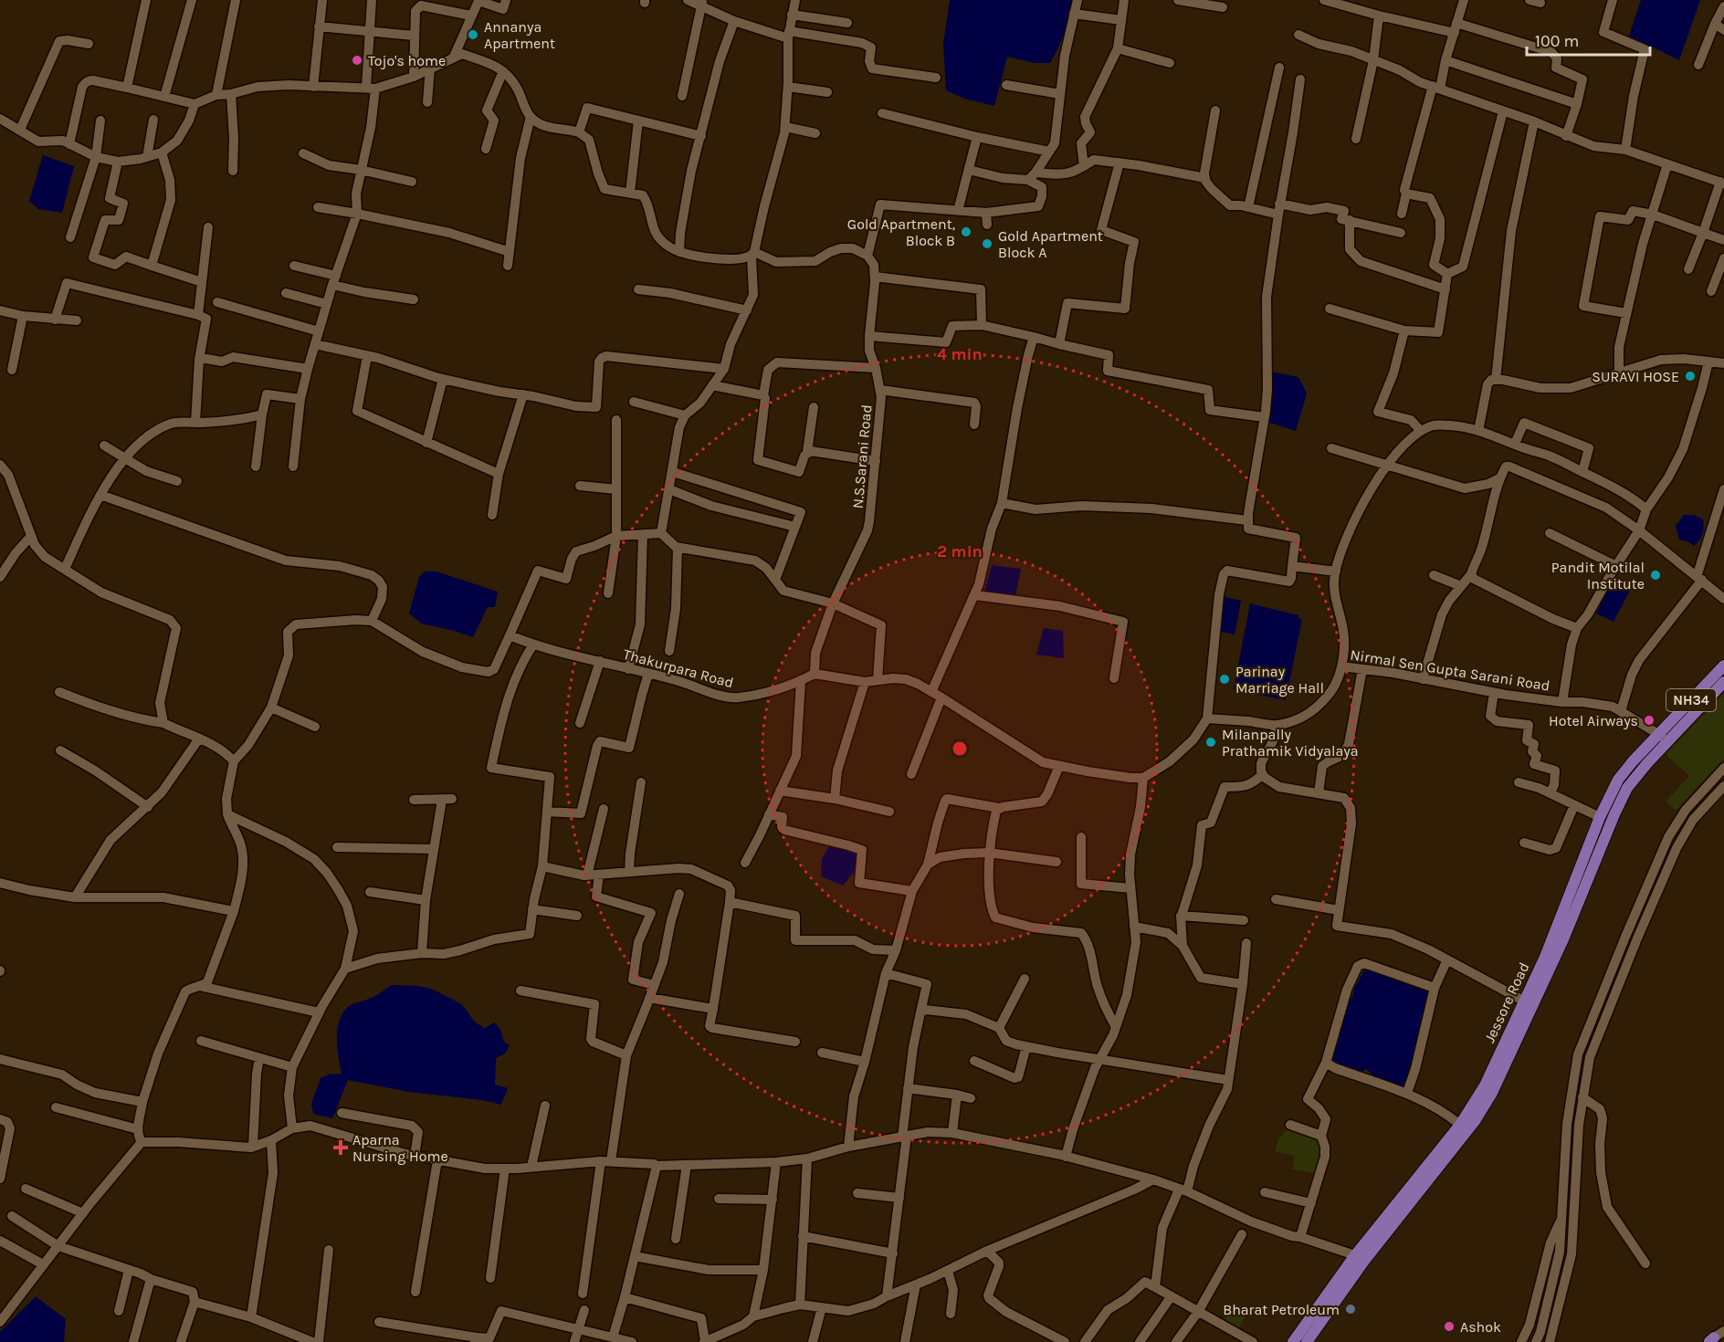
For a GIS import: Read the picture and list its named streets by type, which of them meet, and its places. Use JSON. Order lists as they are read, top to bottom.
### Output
{
  "streets": {
    "main road": ["NH34", "Jessore Road"],
    "street": ["N.S.Sarani Road", "Thakurpara Road", "Nirmal Sen Gupta Sarani Road"]
  },
  "crossings": [
    ["N.S.Sarani Road", "Thakurpara Road"],
    ["Nirmal Sen Gupta Sarani Road", "Jessore Road"]
  ],
  "places": {
    "other": [
      "Annanya Apartment",
      "Tojo's home",
      "Gold Apartment, Block B",
      "Gold Apartment Block A",
      "SURAVI HOSE",
      "Pandit Motilal Institute",
      "Parinay Marriage Hall",
      "Hotel Airways",
      "Milanpally Prathamik Vidyalaya",
      "Bharat Petroleum",
      "Ashok"
    ],
    "health": ["Aparna Nursing Home"]
  },
  "scale_bar": "100 m",
  "rings": ["4 min", "2 min"]
}
